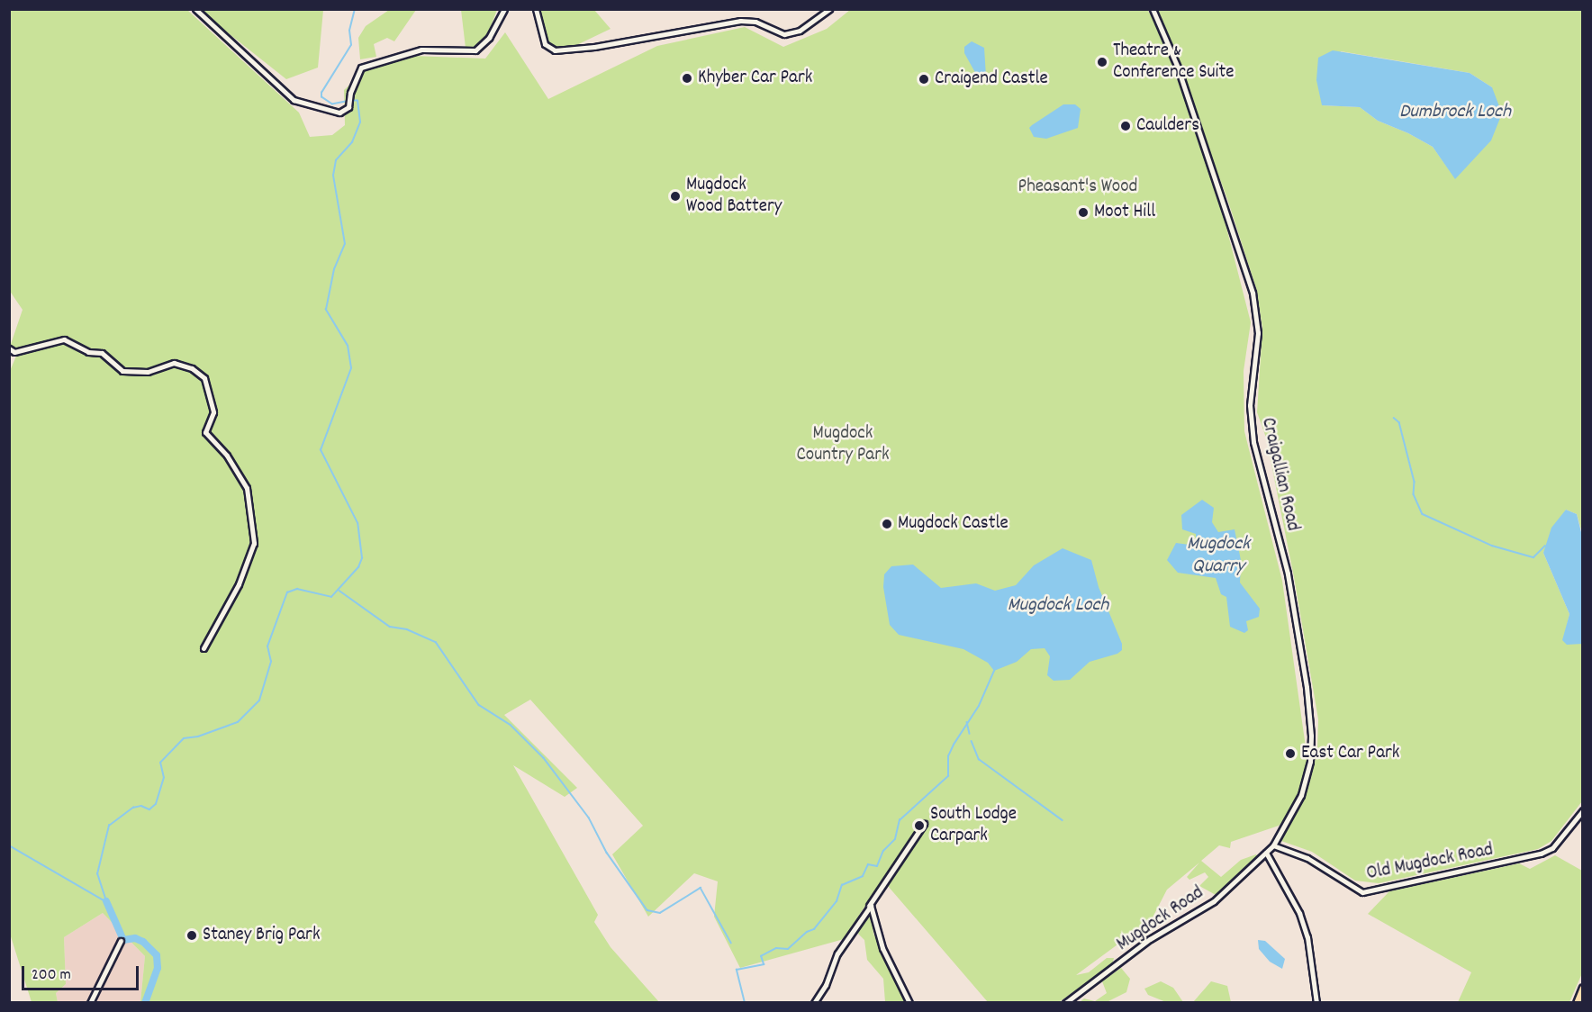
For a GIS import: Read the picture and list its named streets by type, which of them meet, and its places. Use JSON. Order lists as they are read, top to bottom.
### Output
{
  "streets": {
    "street": ["Craigallian Road", "Old Mugdock Road", "Mugdock Road"]
  },
  "crossings": [
    ["Craigallian Road", "Old Mugdock Road"],
    ["Craigallian Road", "Mugdock Road"]
  ],
  "water": ["Dumbrock Loch", "Mugdock Quarry", "Mugdock Loch"],
  "parks": ["Pheasant's Wood", "Mugdock Country Park"],
  "places": [
    "Theatre & Conference Suite",
    "Khyber Car Park",
    "Craigend Castle",
    "Caulders",
    "Mugdock Wood Battery",
    "Moot Hill",
    "Mugdock Castle",
    "East Car Park",
    "South Lodge Carpark",
    "Staney Brig Park"
  ],
  "scale_bar": "200 m"
}
